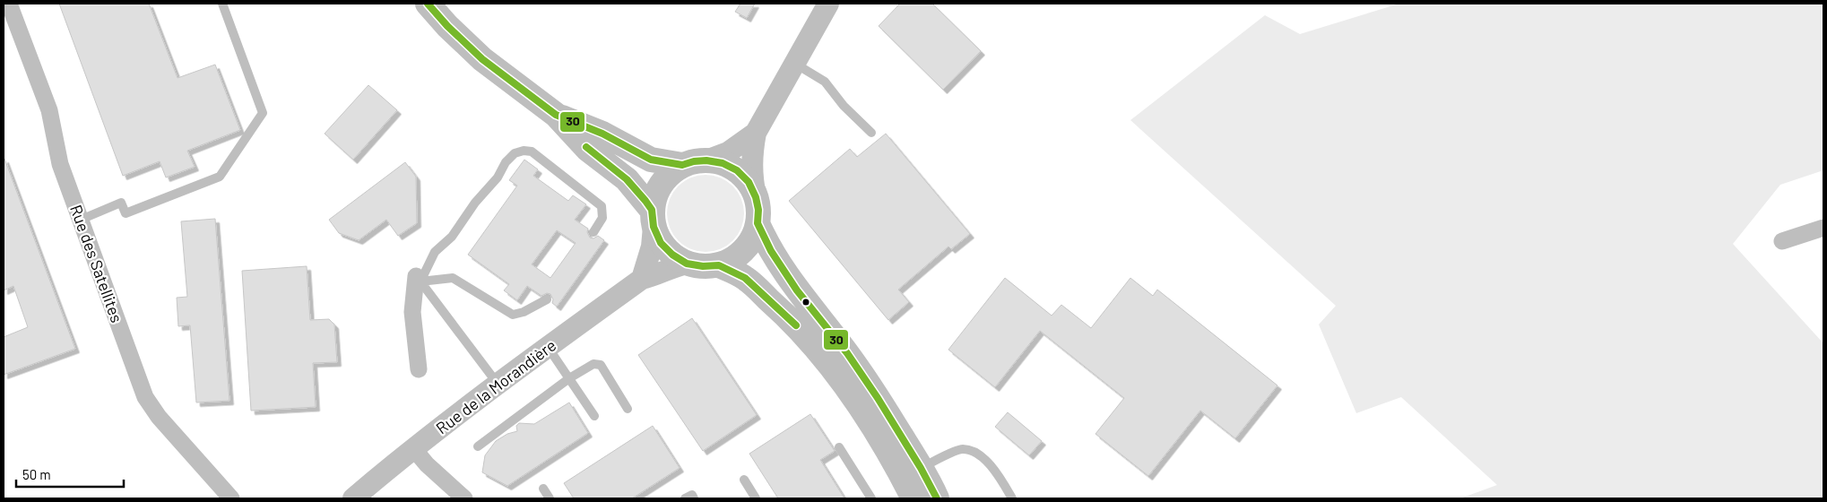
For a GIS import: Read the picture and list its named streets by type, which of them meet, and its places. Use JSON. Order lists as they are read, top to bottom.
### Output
{
  "streets": {
    "street": ["Rue des Satellites", "Rue de la Morandière"]
  },
  "lines": ["transit line 30"],
  "scale_bar": "50 m"
}
